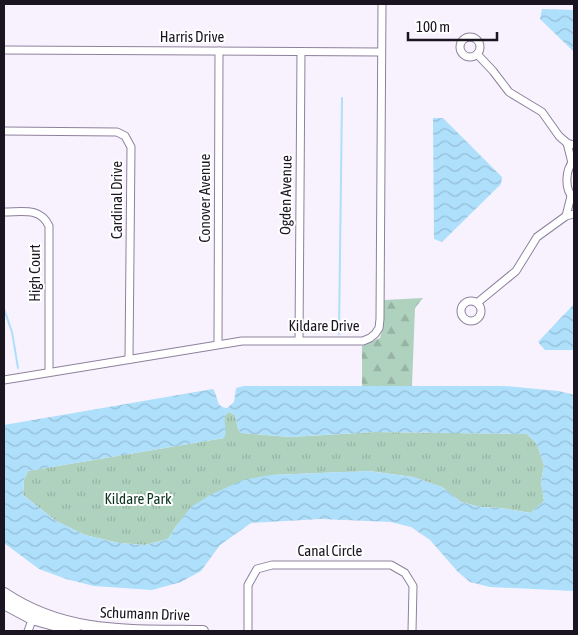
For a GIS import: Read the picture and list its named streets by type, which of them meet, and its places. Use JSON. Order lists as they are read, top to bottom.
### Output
{
  "streets": {
    "street": [
      "Harris Drive",
      "Ogden Avenue",
      "Conover Avenue",
      "Cardinal Drive",
      "High Court",
      "Kildare Drive",
      "Canal Circle",
      "Schumann Drive"
    ]
  },
  "crossings": [
    ["Harris Drive", "Ogden Avenue"],
    ["Harris Drive", "Conover Avenue"],
    ["Harris Drive", "Kildare Drive"],
    ["Ogden Avenue", "Kildare Drive"],
    ["Conover Avenue", "Kildare Drive"],
    ["Cardinal Drive", "Kildare Drive"],
    ["High Court", "Kildare Drive"]
  ],
  "parks": ["Kildare Park"],
  "scale_bar": "100 m"
}
